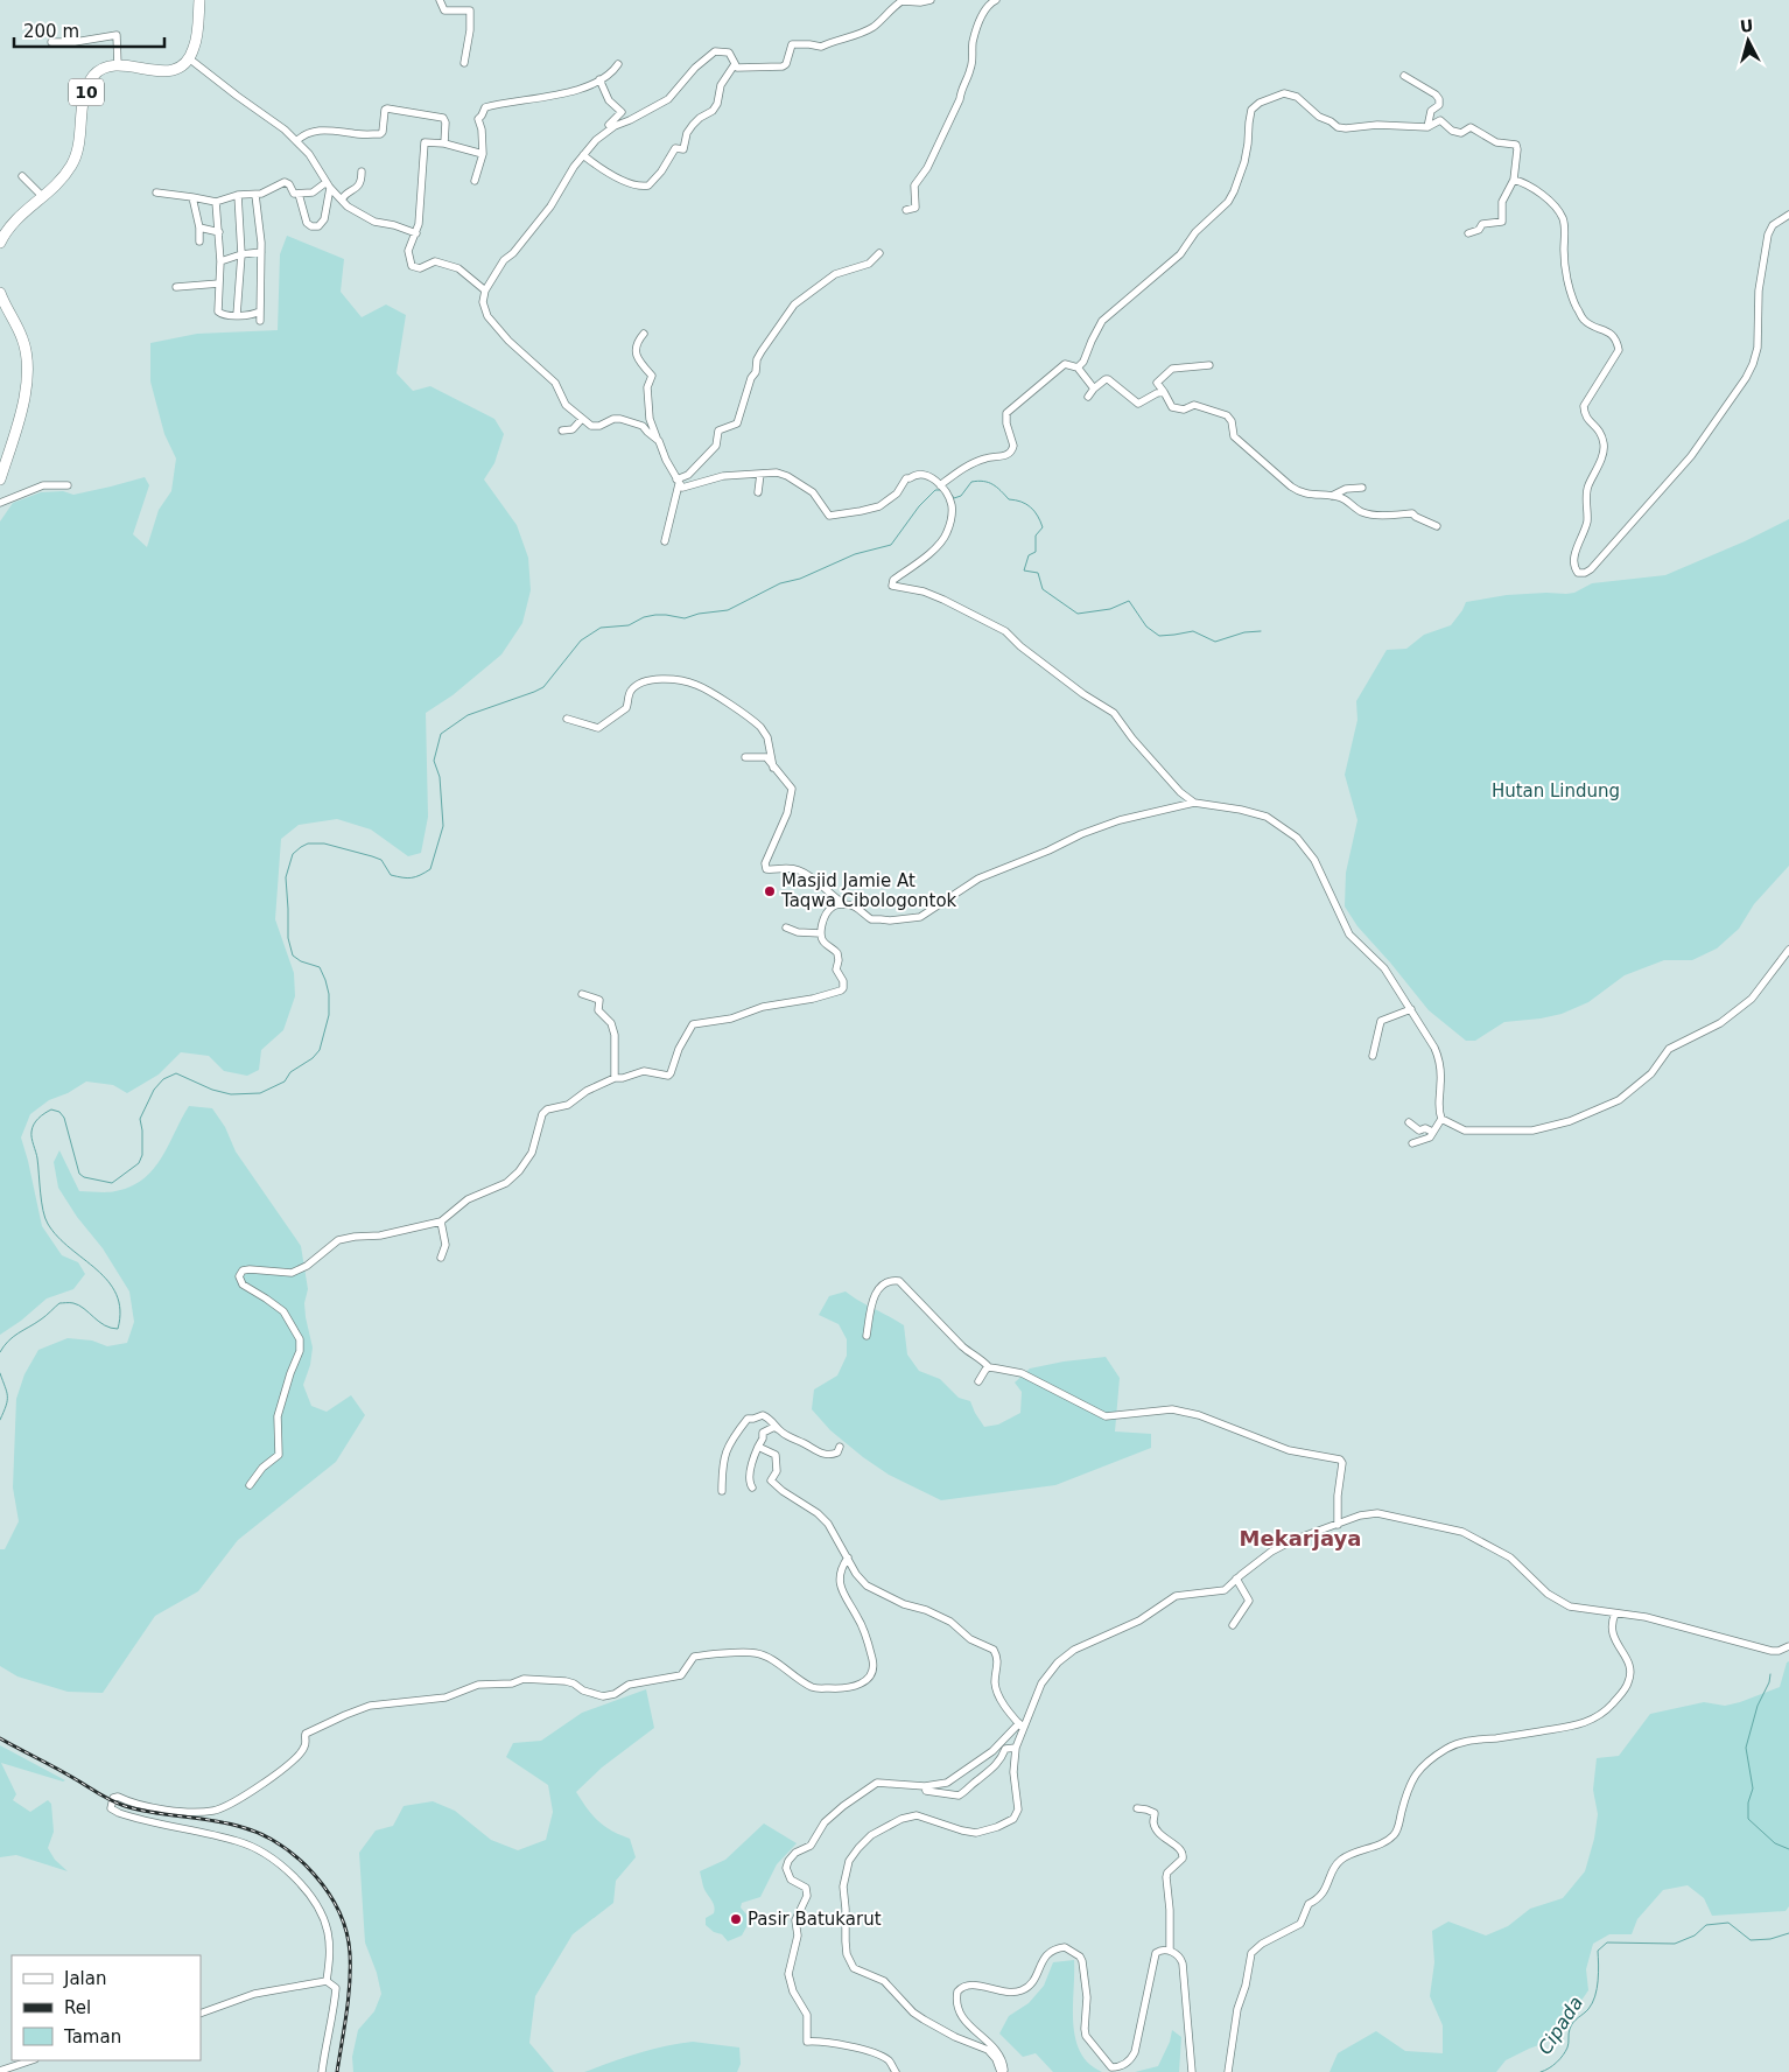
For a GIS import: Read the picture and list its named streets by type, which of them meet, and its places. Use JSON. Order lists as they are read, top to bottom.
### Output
{
  "streets": {
    "highway": ["10"]
  },
  "districts": ["Mekarjaya"],
  "water": ["Cipada"],
  "parks": ["Hutan Lindung"],
  "places": ["Masjid Jamie At Taqwa Cibologontok", "Pasir Batukarut"],
  "legend": ["Jalan", "Rel", "Taman"],
  "scale_bar": "200 m",
  "north": "top"
}
